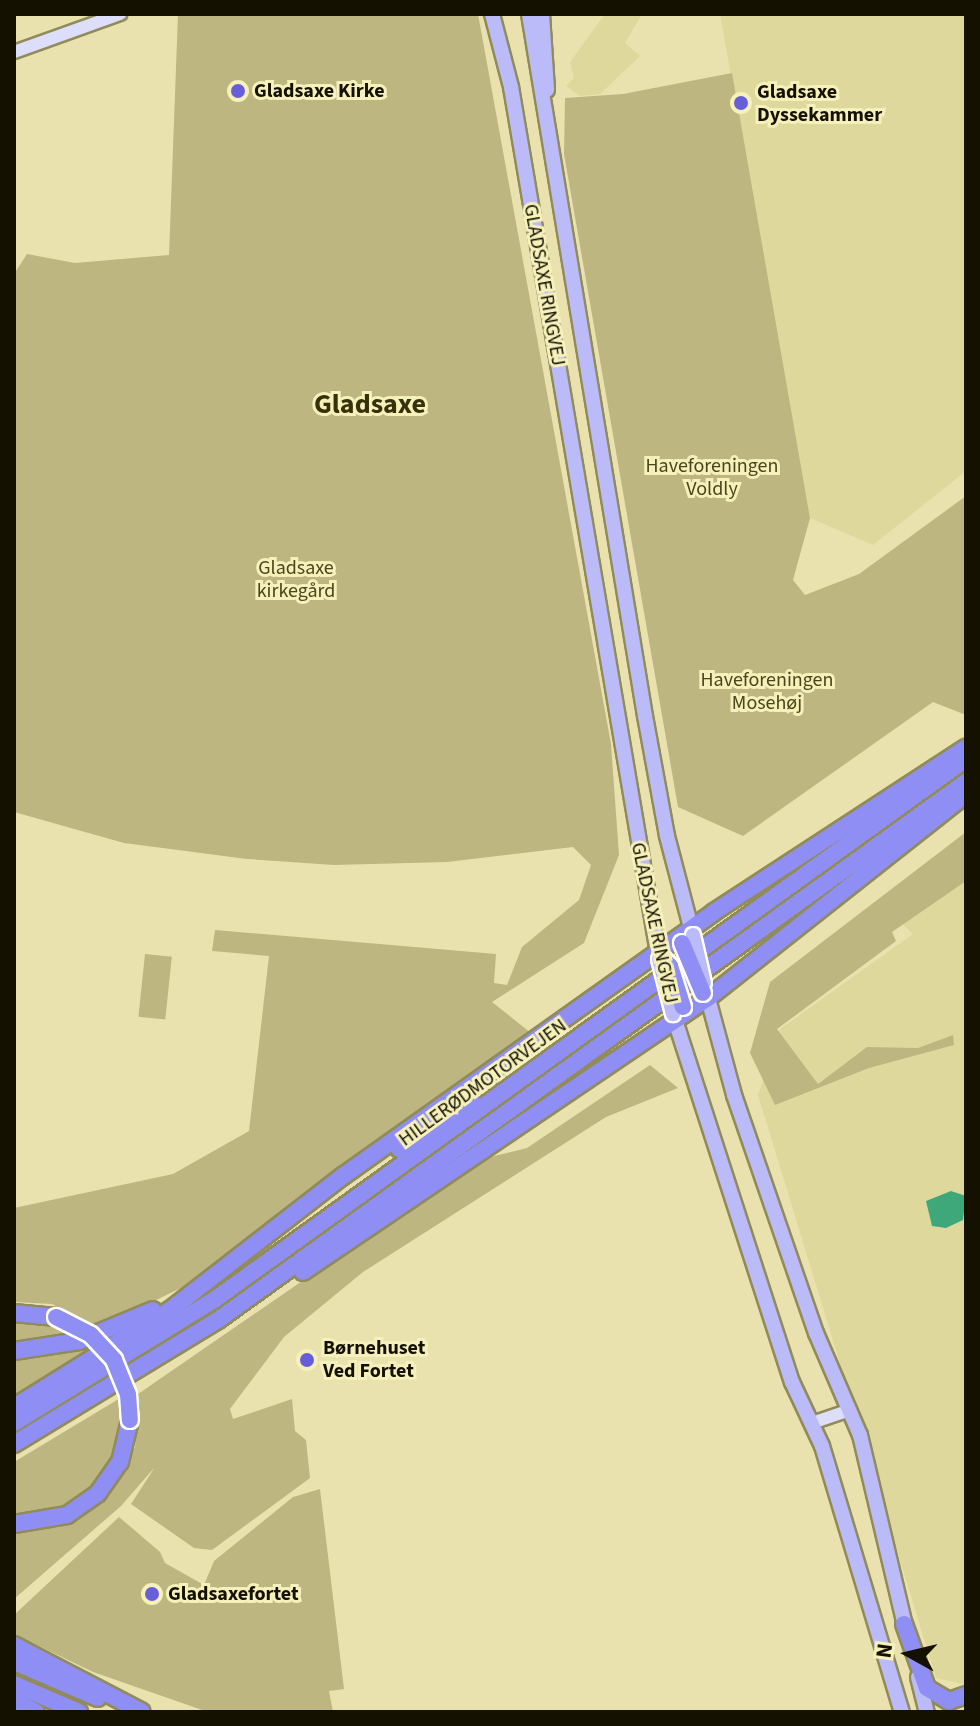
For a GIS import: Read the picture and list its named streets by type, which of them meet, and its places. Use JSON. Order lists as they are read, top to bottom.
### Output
{
  "streets": {
    "highway": ["HILLERØDMOTORVEJEN"],
    "main road": ["GLADSAXE RINGVEJ"]
  },
  "districts": ["Gladsaxe"],
  "parks": ["Haveforeningen Voldly", "Gladsaxe kirkegård", "Haveforeningen Mosehøj"],
  "places": [
    "Gladsaxe Kirke",
    "Gladsaxe Dyssekammer",
    "Børnehuset Ved Fortet",
    "Gladsaxefortet"
  ],
  "north": "left"
}
